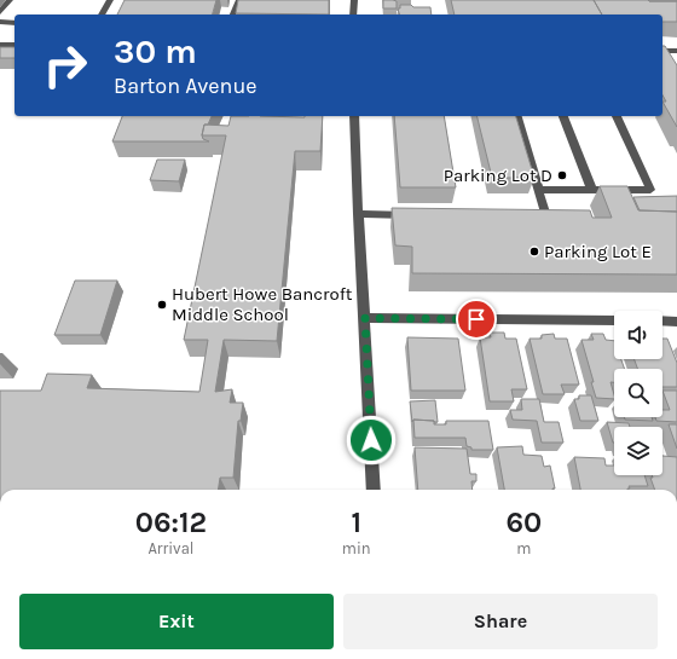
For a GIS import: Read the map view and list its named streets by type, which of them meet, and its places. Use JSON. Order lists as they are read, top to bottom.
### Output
{
  "places": ["Parking Lot D", "Parking Lot E", "Hubert Howe Bancroft Middle School"],
  "page": {
    "turn": ["30 m", "Barton Avenue"],
    "eta": [
      "06:12",
      "Arrival",
      "1",
      "min",
      "60",
      "m"
    ],
    "buttons": ["Exit", "Share"]
  }
}
